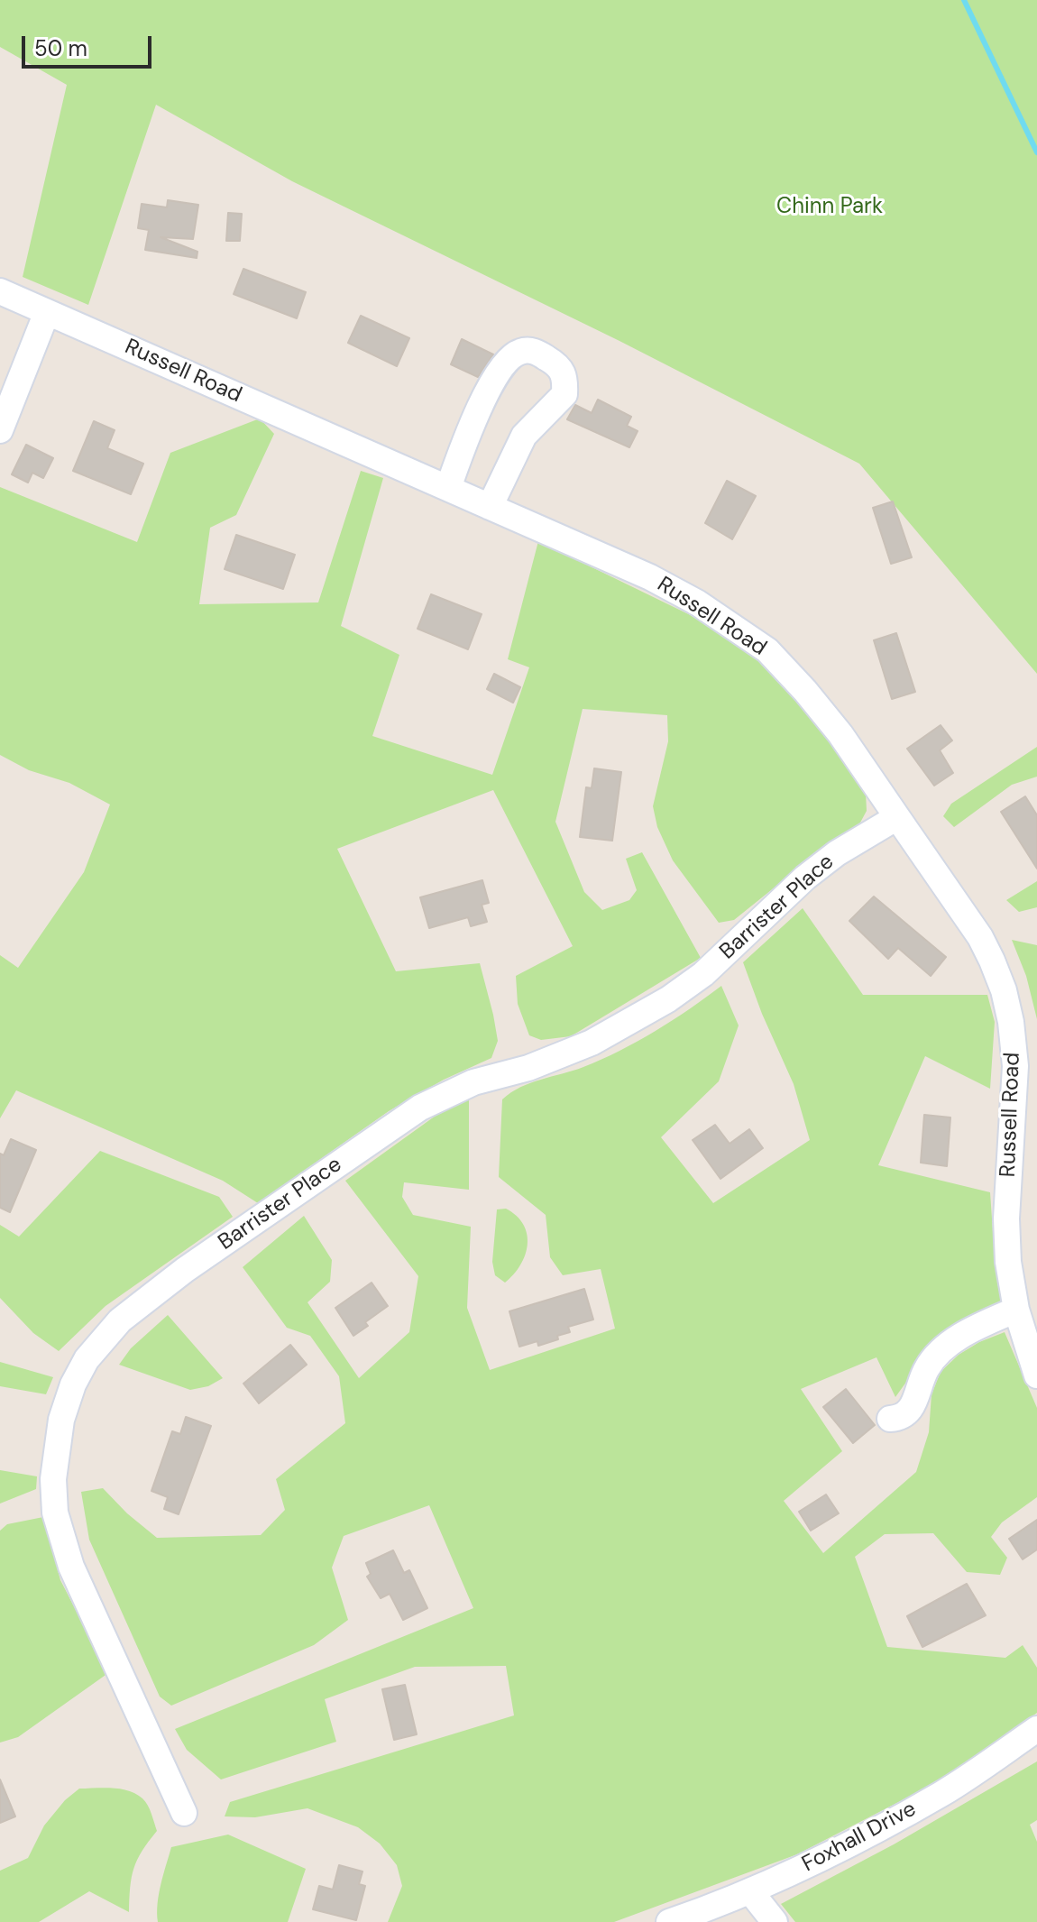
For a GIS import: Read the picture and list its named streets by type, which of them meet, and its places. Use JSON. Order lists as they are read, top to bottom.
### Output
{
  "streets": {
    "street": ["Russell Road", "Barrister Place", "Foxhall Drive"]
  },
  "crossings": [
    ["Russell Road", "Barrister Place"]
  ],
  "parks": ["Chinn Park"],
  "scale_bar": "50 m"
}
